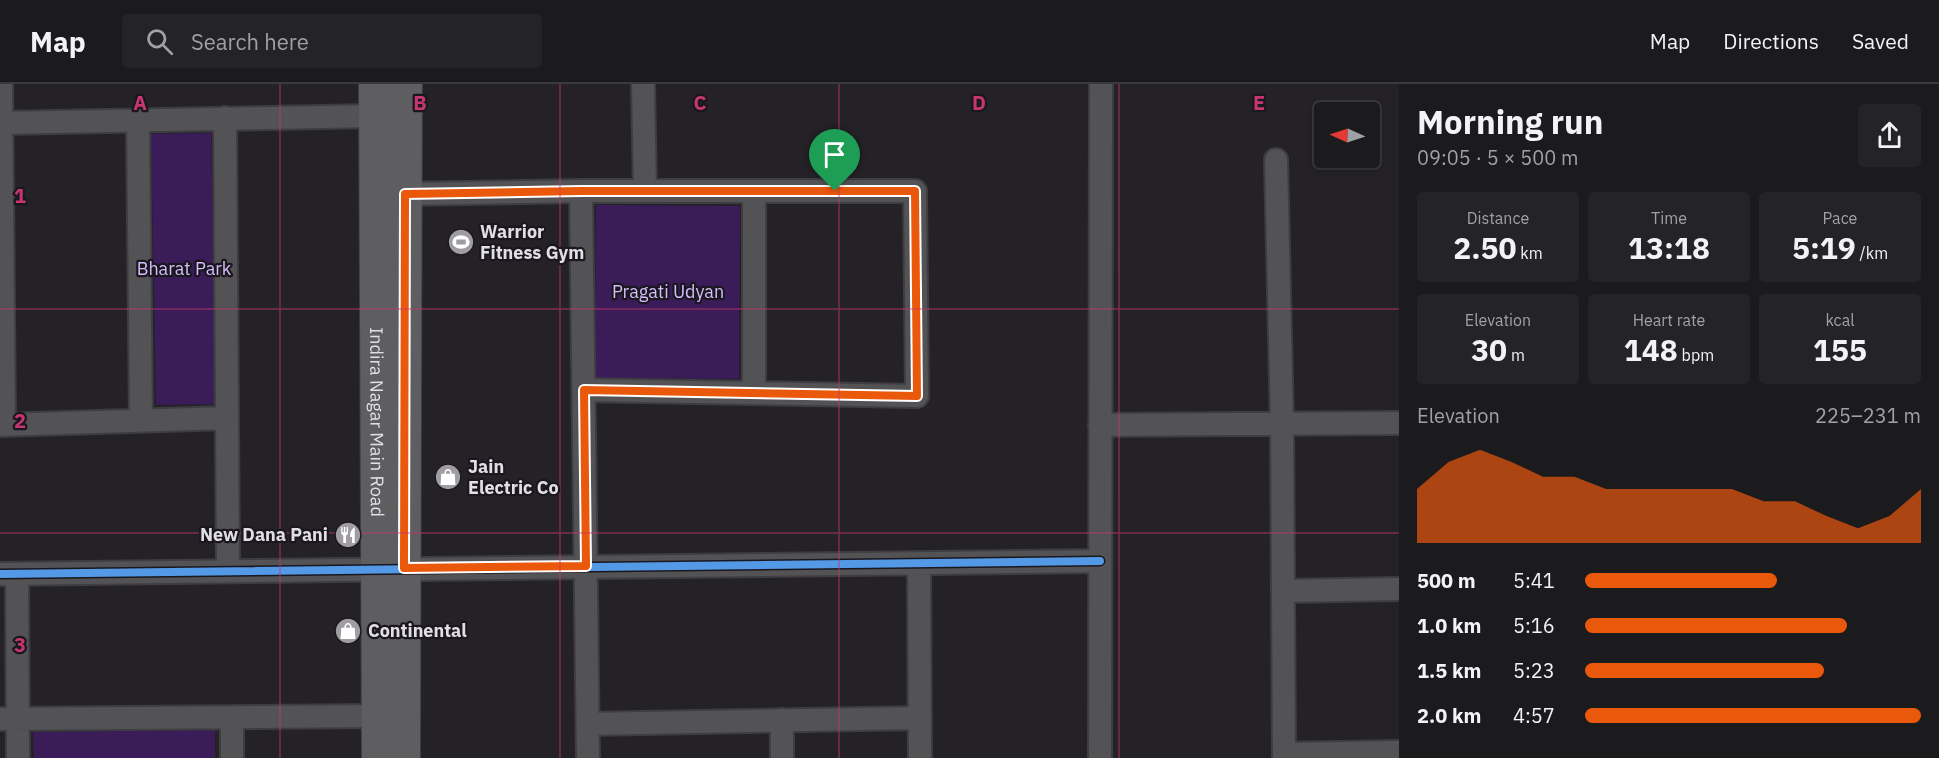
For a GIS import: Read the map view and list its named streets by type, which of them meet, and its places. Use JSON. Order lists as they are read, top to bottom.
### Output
{
  "streets": {
    "street": ["Indira Nagar Main Road"]
  },
  "parks": ["Bharat Park", "Pragati Udyan"],
  "places": {
    "sports": ["Warrior Fitness Gym"],
    "shop": ["Jain Electric Co", "Continental"],
    "restaurant": ["New Dana Pani"]
  },
  "north": "left",
  "page": {
    "header": "Map",
    "search": "Search here",
    "nav": ["Map", "Directions", "Saved"],
    "heading": ["Morning run", "09:05 · 5 × 500 m"],
    "stats": [
      ["Distance", "2.50 km"],
      ["Time", "13:18"],
      ["Pace", "5:19 /km"],
      ["Elevation", "30 m"],
      ["Heart rate", "148 bpm"],
      ["kcal", "155"]
    ],
    "chart": ["Elevation", "225–231 m"],
    "list": [
      {
        "name": "500 m",
        "note": "5:41"
      },
      {
        "name": "1.0 km",
        "note": "5:16"
      },
      {
        "name": "1.5 km",
        "note": "5:23"
      },
      {
        "name": "2.0 km",
        "note": "4:57"
      }
    ]
  },
  "grid": {
    "columns": [
      "A",
      "B",
      "C",
      "D",
      "E"
    ],
    "rows": ["1", "2", "3"]
  }
}
